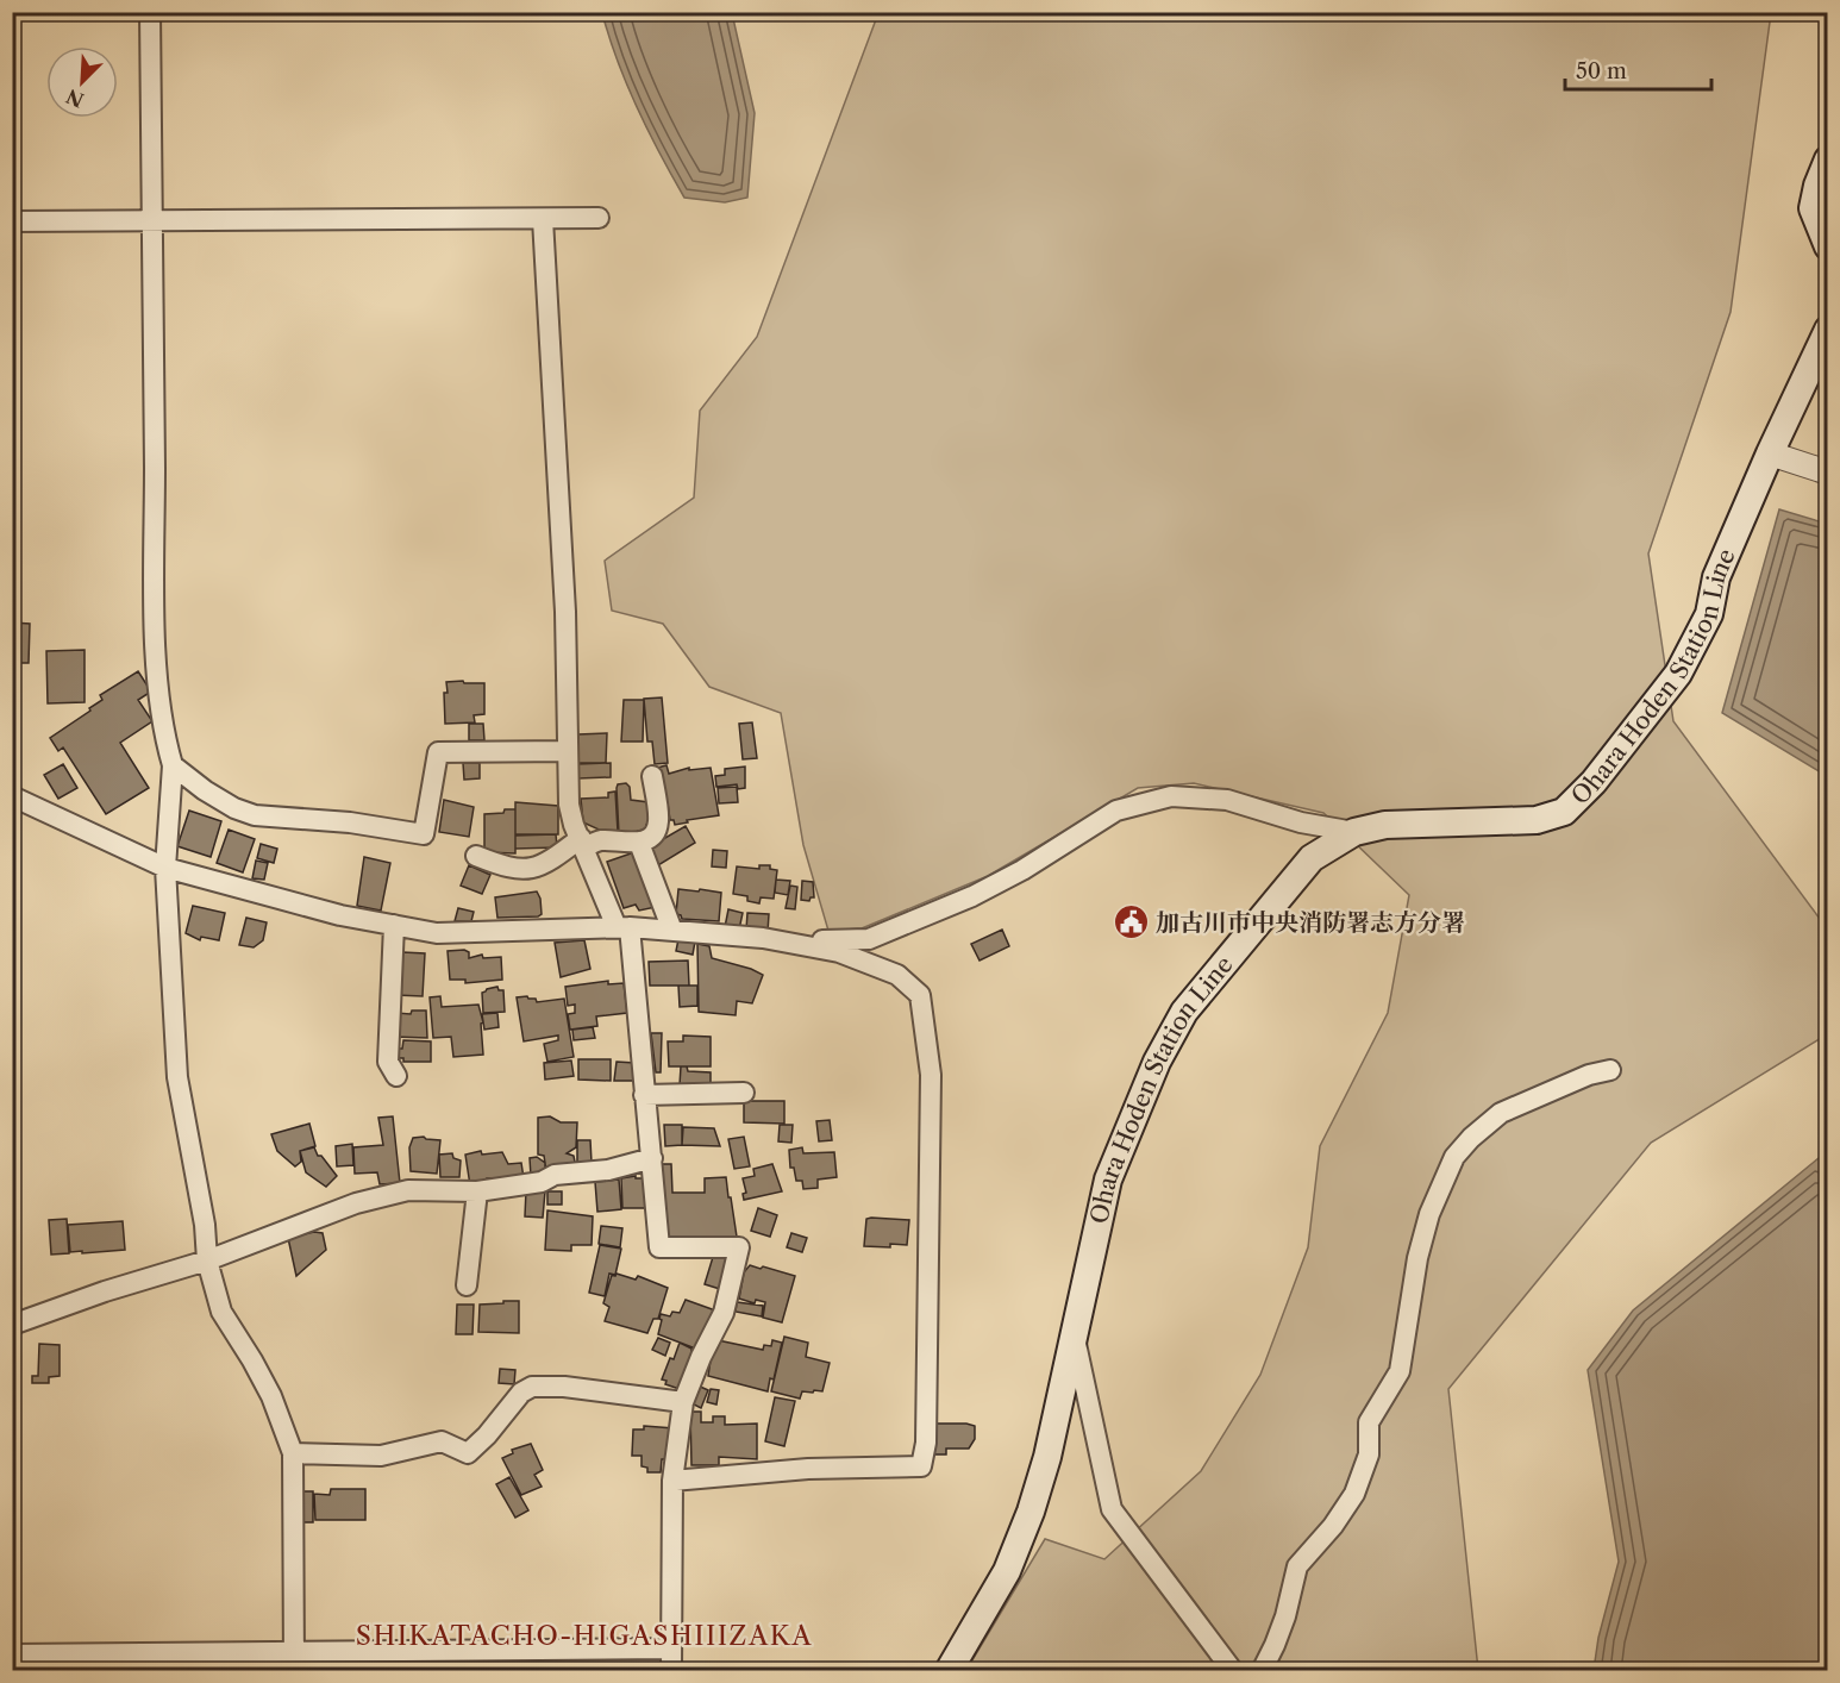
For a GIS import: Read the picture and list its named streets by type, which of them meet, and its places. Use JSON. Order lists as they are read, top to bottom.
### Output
{
  "streets": {
    "main road": ["Ohara Hoden Station Line"]
  },
  "districts": ["SHIKATACHO-HIGASHIIIZAKA"],
  "places": {
    "public building": ["加古川市中央消防署志方分署"]
  },
  "scale_bar": "50 m",
  "north": "bottom left"
}
